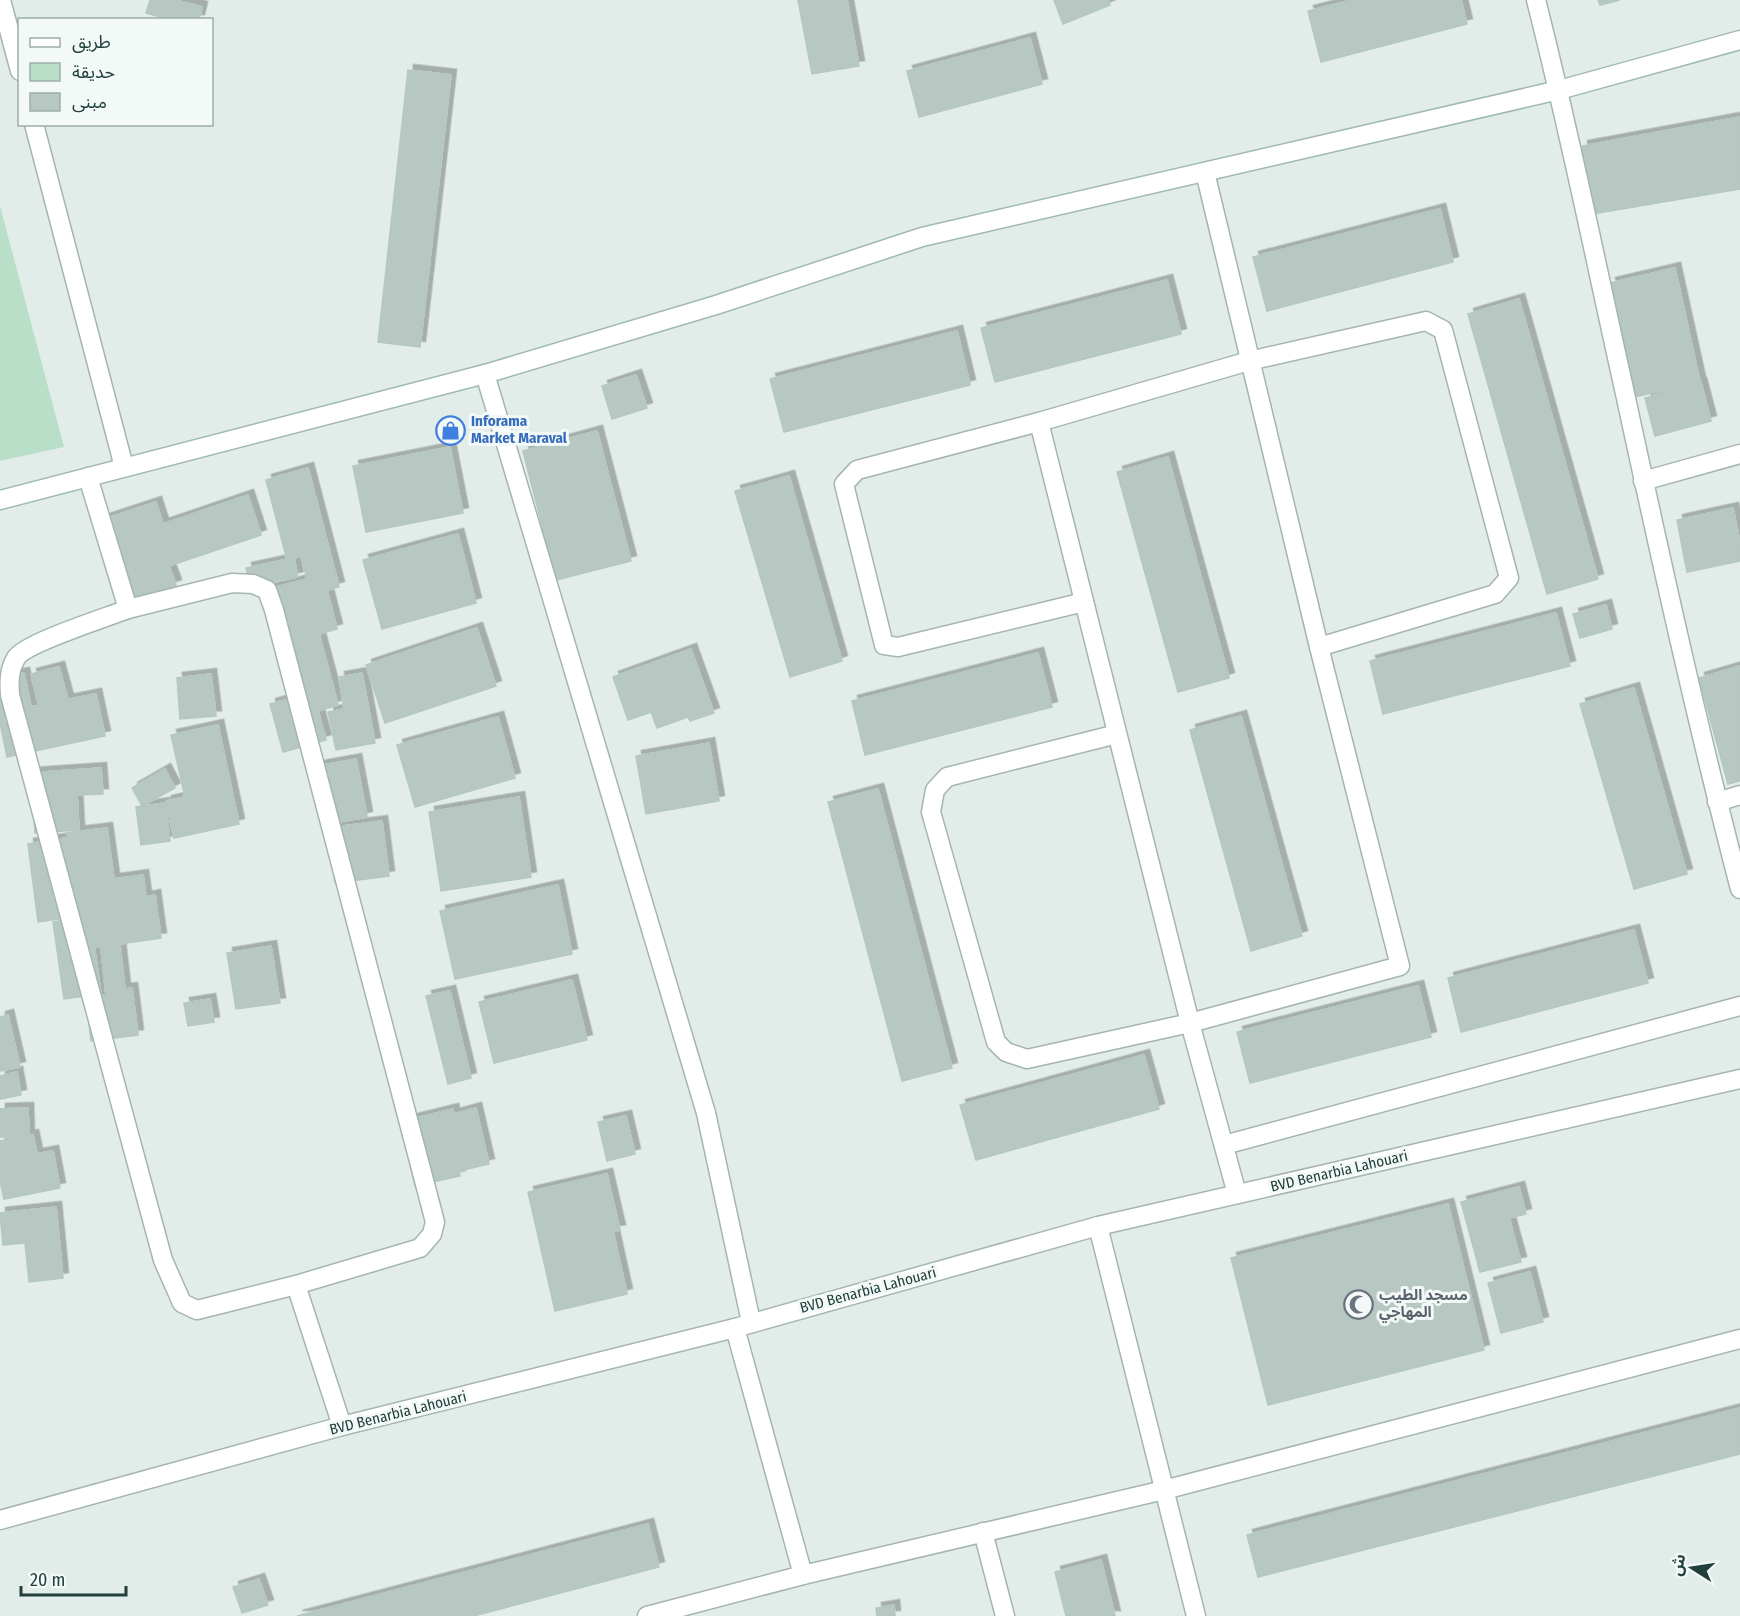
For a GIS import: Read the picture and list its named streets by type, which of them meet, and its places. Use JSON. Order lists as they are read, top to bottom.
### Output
{
  "streets": {
    "street": ["BVD Benarbia Lahouari"]
  },
  "places": {
    "shop": ["Inforama Market Maraval"],
    "mosque": ["مسجد الطيب المهاجي"]
  },
  "legend": ["طريق", "حديقة", "مبنى"],
  "scale_bar": "20 m",
  "north": "left"
}
